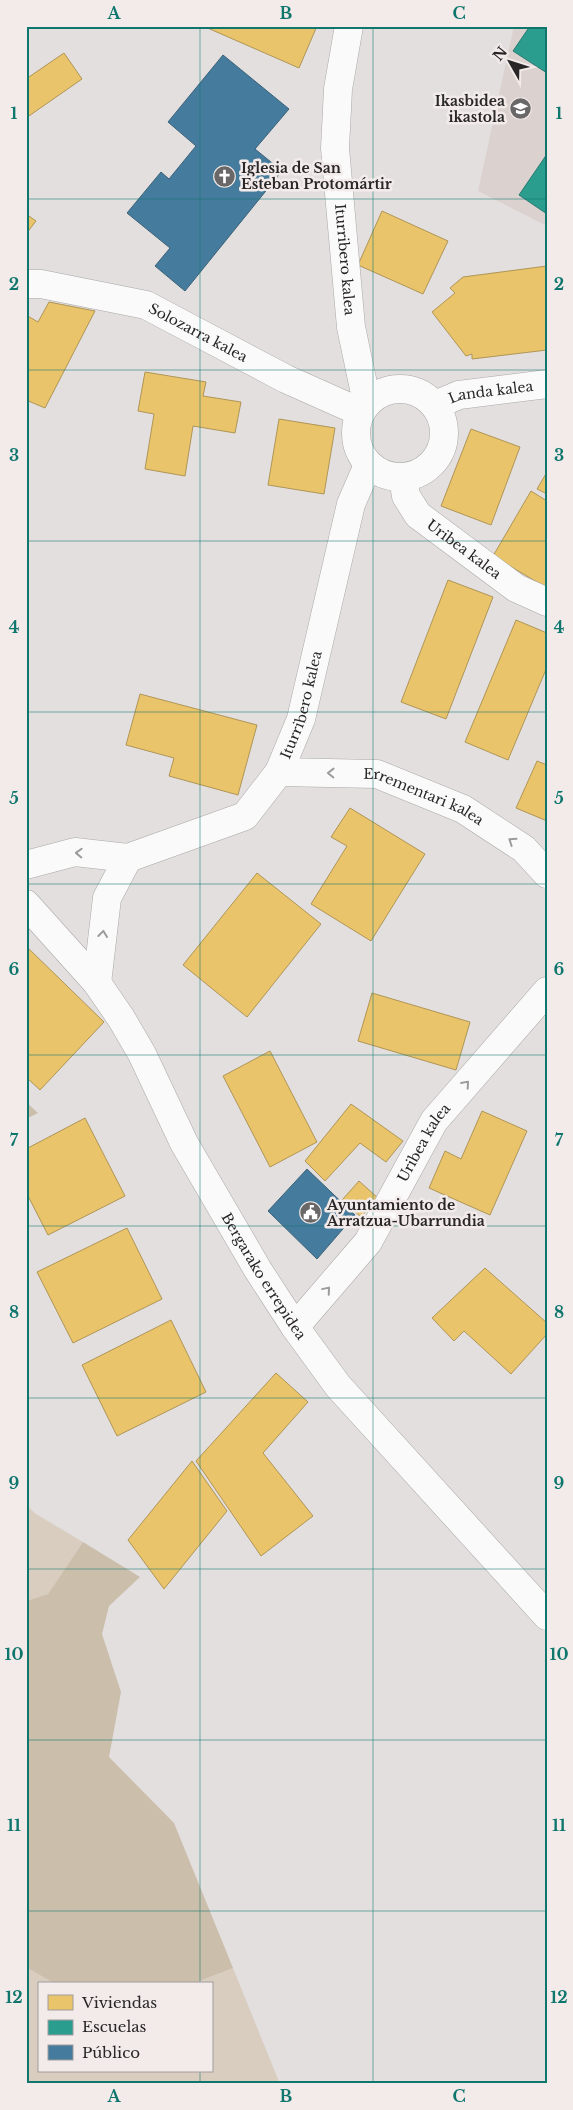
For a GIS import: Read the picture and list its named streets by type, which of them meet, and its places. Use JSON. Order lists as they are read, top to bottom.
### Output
{
  "streets": {
    "street": [
      "Iturribero kalea",
      "Solozarra kalea",
      "Landa kalea",
      "Uribea kalea",
      "Errementari kalea",
      "Bergarako errepidea"
    ]
  },
  "crossings": [
    ["Iturribero kalea", "Solozarra kalea"],
    ["Iturribero kalea", "Landa kalea"],
    ["Iturribero kalea", "Uribea kalea"],
    ["Iturribero kalea", "Errementari kalea"],
    ["Solozarra kalea", "Landa kalea"],
    ["Solozarra kalea", "Uribea kalea"],
    ["Landa kalea", "Uribea kalea"],
    ["Uribea kalea", "Bergarako errepidea"]
  ],
  "one_way": ["Uribea kalea", "Errementari kalea"],
  "places": {
    "school or university": ["Ikasbidea ikastola"],
    "church": ["Iglesia de San Esteban Protomártir"],
    "public building": ["Ayuntamiento de Arratzua-Ubarrundia"]
  },
  "legend": ["Viviendas", "Escuelas", "Público"],
  "north": "top left",
  "grid": {
    "columns": ["A", "B", "C"],
    "rows": [
      "1",
      "2",
      "3",
      "4",
      "5",
      "6",
      "7",
      "8",
      "9",
      "10",
      "11",
      "12"
    ]
  }
}
